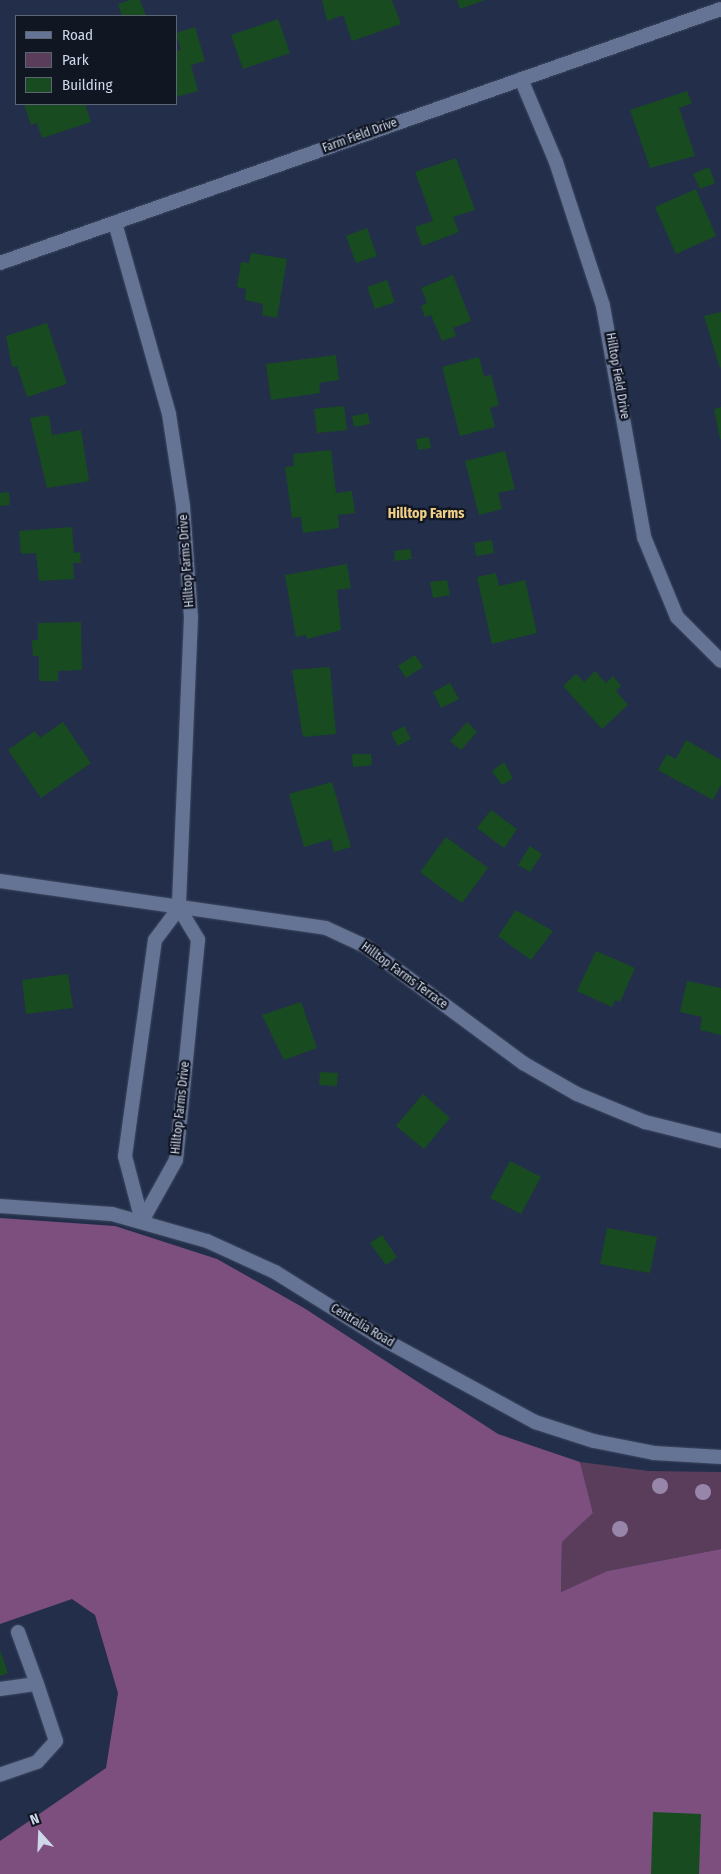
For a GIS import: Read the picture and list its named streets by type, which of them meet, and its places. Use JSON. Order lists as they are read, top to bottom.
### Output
{
  "streets": {
    "street": [
      "Farm Field Drive",
      "Hilltop Field Drive",
      "Hilltop Farms Drive",
      "Hilltop Farms Terrace",
      "Centralia Road"
    ]
  },
  "crossings": [
    ["Farm Field Drive", "Hilltop Field Drive"],
    ["Farm Field Drive", "Hilltop Farms Drive"],
    ["Hilltop Farms Drive", "Hilltop Farms Terrace"],
    ["Hilltop Farms Drive", "Centralia Road"]
  ],
  "districts": ["Hilltop Farms"],
  "legend": ["Road", "Park", "Building"],
  "north": "top"
}
